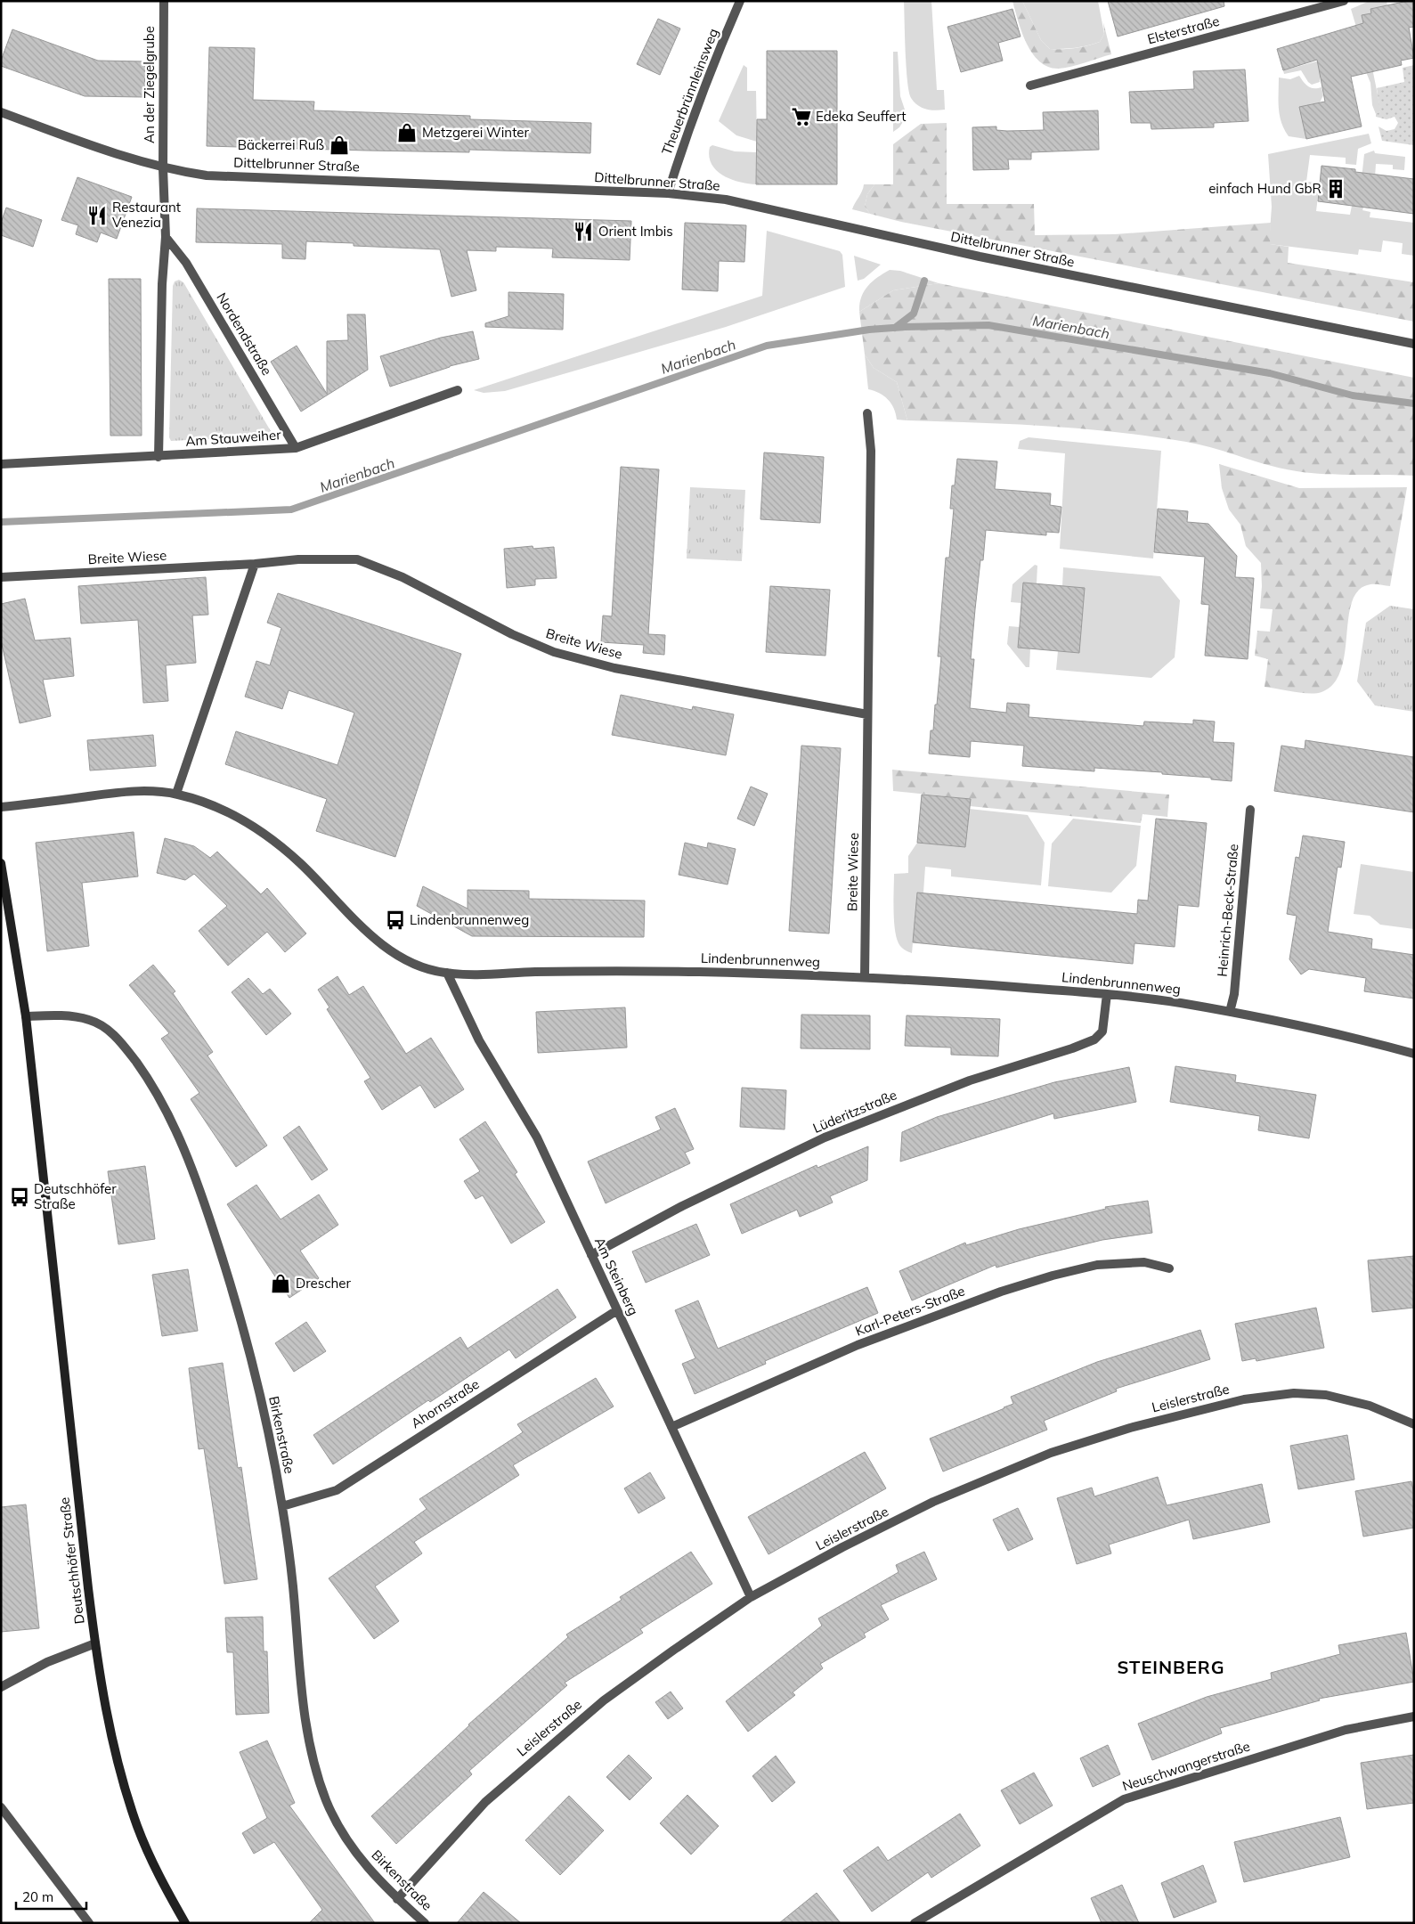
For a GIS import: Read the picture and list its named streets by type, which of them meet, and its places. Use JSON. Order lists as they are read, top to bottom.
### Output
{
  "streets": {
    "main road": ["Deutschhöfer Straße"],
    "street": [
      "Elsterstraße",
      "An der Ziegelgrube",
      "Theuerbrünnleinsweg",
      "Dittelbrunner Straße",
      "Nordendstraße",
      "Am Stauweiher",
      "Breite Wiese",
      "Heinrich-Beck-Straße",
      "Lindenbrunnenweg",
      "Lüderitzstraße",
      "Am Steinberg",
      "Karl-Peters-Straße",
      "Leislerstraße",
      "Ahornstraße",
      "Birkenstraße",
      "Neuschwangerstraße"
    ]
  },
  "crossings": [
    ["An der Ziegelgrube", "Dittelbrunner Straße"],
    ["Theuerbrünnleinsweg", "Dittelbrunner Straße"],
    ["Nordendstraße", "Am Stauweiher"],
    ["Breite Wiese", "Lindenbrunnenweg"],
    ["Heinrich-Beck-Straße", "Lindenbrunnenweg"],
    ["Lindenbrunnenweg", "Lüderitzstraße"],
    ["Lindenbrunnenweg", "Am Steinberg"],
    ["Lüderitzstraße", "Am Steinberg"],
    ["Am Steinberg", "Karl-Peters-Straße"],
    ["Am Steinberg", "Leislerstraße"],
    ["Am Steinberg", "Ahornstraße"],
    ["Leislerstraße", "Birkenstraße"],
    ["Ahornstraße", "Birkenstraße"],
    ["Birkenstraße", "Deutschhöfer Straße"]
  ],
  "districts": ["STEINBERG"],
  "water": ["Marienbach"],
  "places": {
    "supermarket": ["Edeka Seuffert"],
    "shop": ["Metzgerei Winter", "Bäckerrei Ruß", "Drescher"],
    "building": ["einfach Hund GbR"],
    "restaurant": ["Restaurant Venezia", "Orient Imbis"],
    "bus stop": ["Lindenbrunnenweg", "Deutschhöfer Straße"]
  },
  "scale_bar": "20 m"
}
